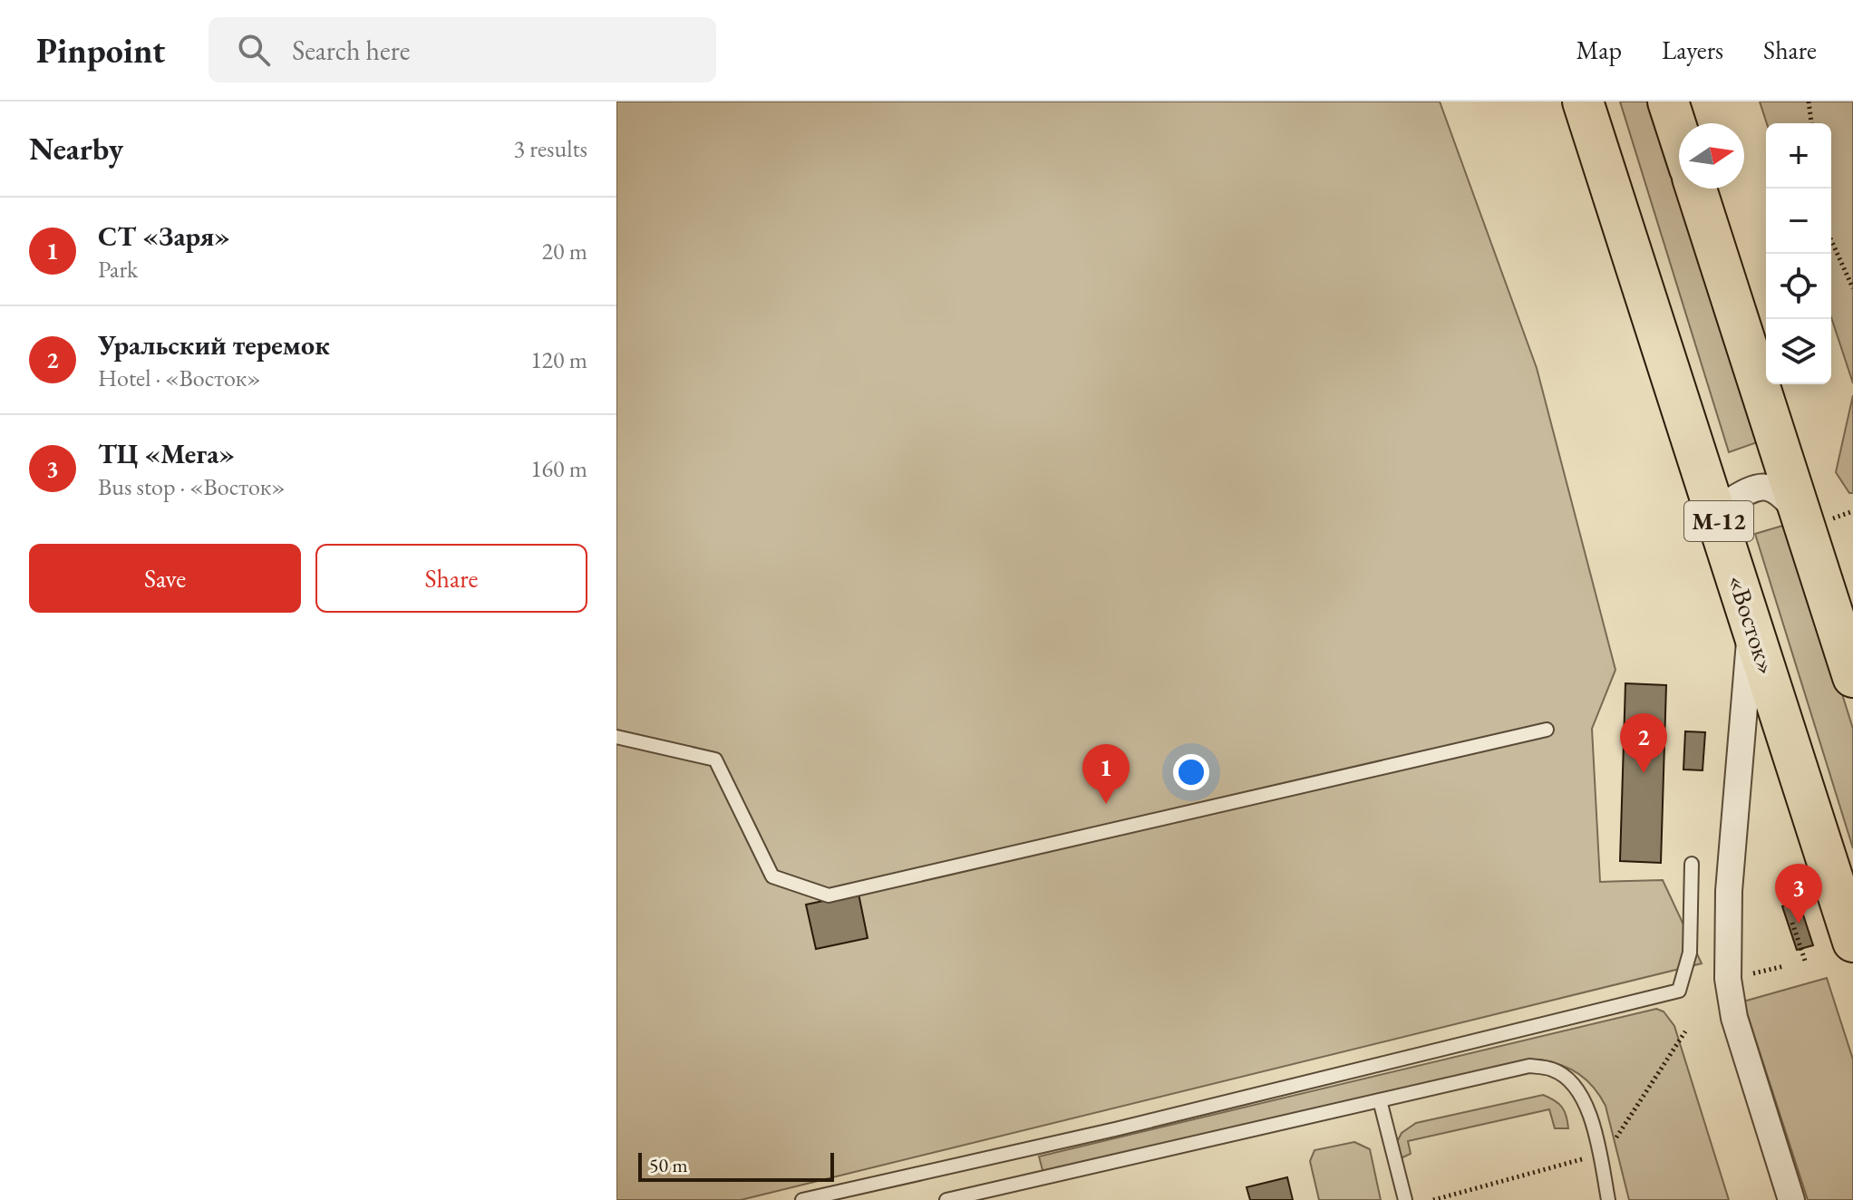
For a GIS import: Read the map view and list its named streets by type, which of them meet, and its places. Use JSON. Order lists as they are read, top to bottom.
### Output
{
  "streets": {
    "main road": ["М-12", "«Восток»"]
  },
  "scale_bar": "50 m",
  "north": "right",
  "page": {
    "header": "Pinpoint",
    "search": "Search here",
    "nav": ["Map", "Layers", "Share"],
    "heading": ["Nearby", "3 results"],
    "map_buttons": ["+", "−"],
    "list": [
      {
        "mark": "1",
        "name": "СТ «Заря»",
        "note": "Park",
        "value": "20 m"
      },
      {
        "mark": "2",
        "name": "Уральский теремок",
        "note": "Hotel · «Восток»",
        "value": "120 m"
      },
      {
        "mark": "3",
        "name": "ТЦ «Мега»",
        "note": "Bus stop · «Восток»",
        "value": "160 m"
      }
    ],
    "buttons": ["Save", "Share"],
    "pins": ["2", "1", "3"],
    "scale": "50 m"
  }
}
